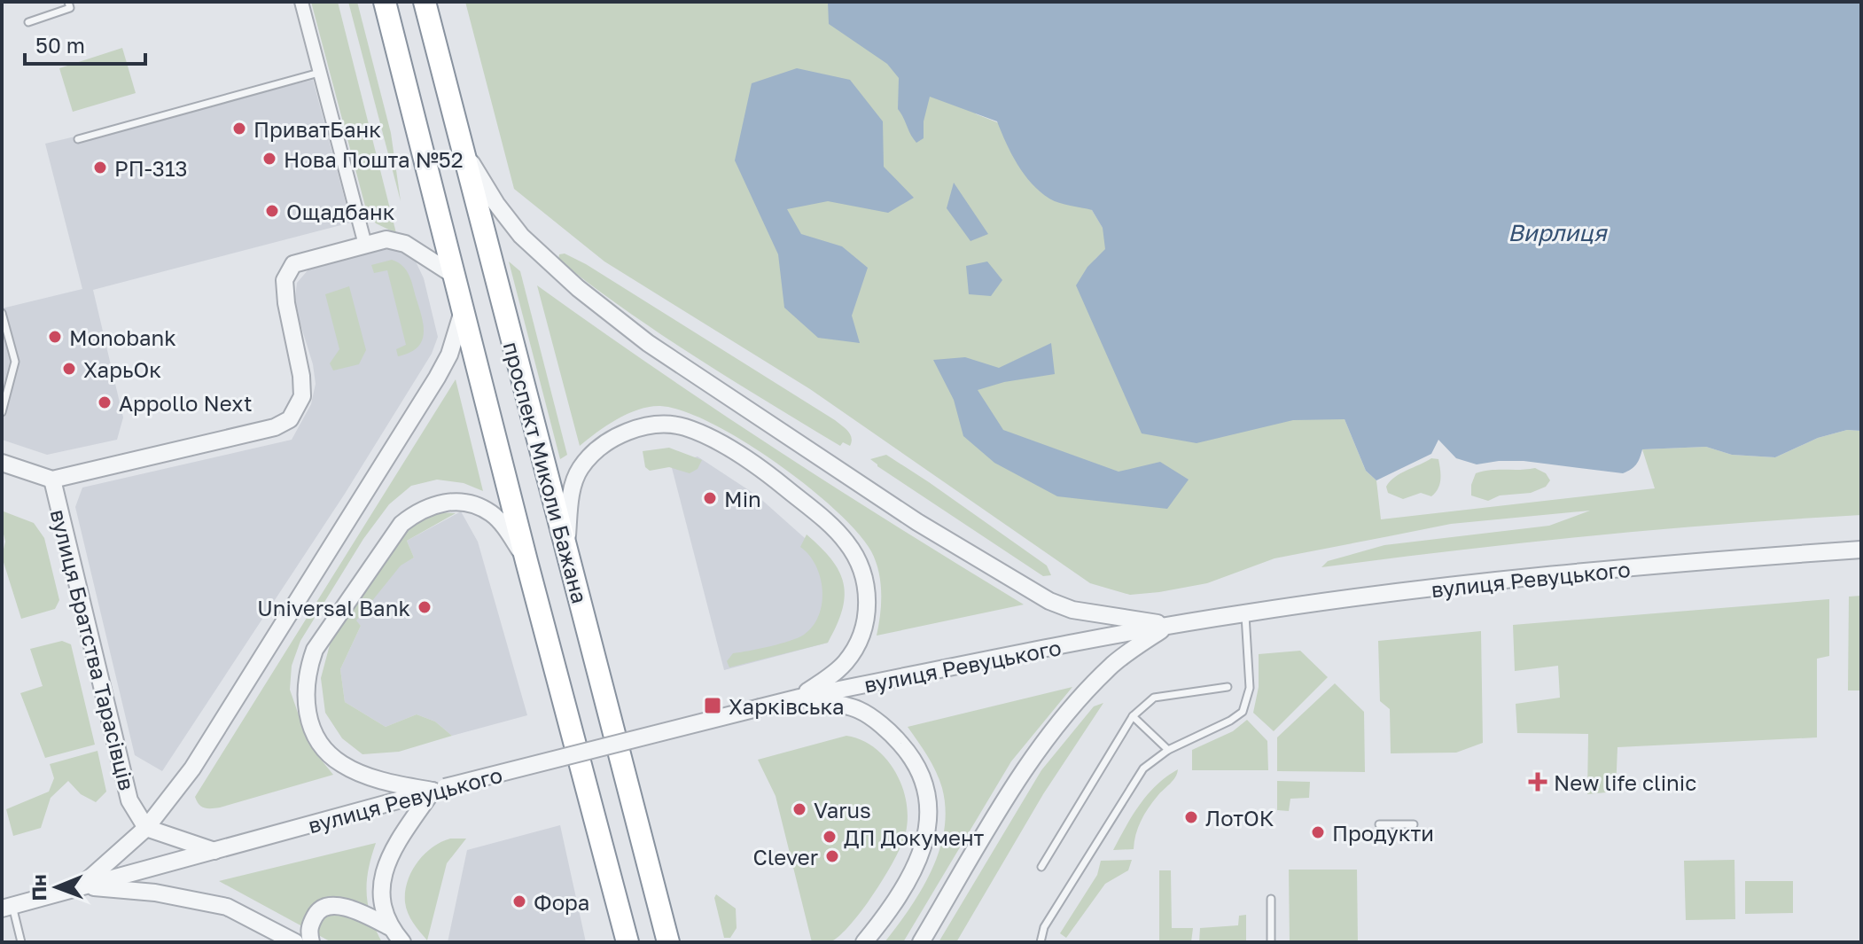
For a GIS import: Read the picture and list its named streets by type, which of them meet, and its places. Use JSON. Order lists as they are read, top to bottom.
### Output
{
  "streets": {
    "highway": ["проспект Миколи Бажана"],
    "street": ["вулиця Ревуцького", "вулиця Братства Тарасівців"]
  },
  "crossings": [
    ["проспект Миколи Бажана", "вулиця Братства Тарасівців"]
  ],
  "water": ["Вирлиця"],
  "places": {
    "other": [
      "ПриватБанк",
      "Нова Пошта №52",
      "РП-313",
      "Ощадбанк",
      "Monobank",
      "ХарьОк",
      "Appollo Next",
      "Min",
      "Universal Bank",
      "Varus",
      "ЛотОК",
      "Продукти",
      "ДП Документ",
      "Clever",
      "Фора"
    ],
    "transit": ["Харківська"],
    "health": ["New life clinic"]
  },
  "scale_bar": "50 m",
  "north": "left"
}
